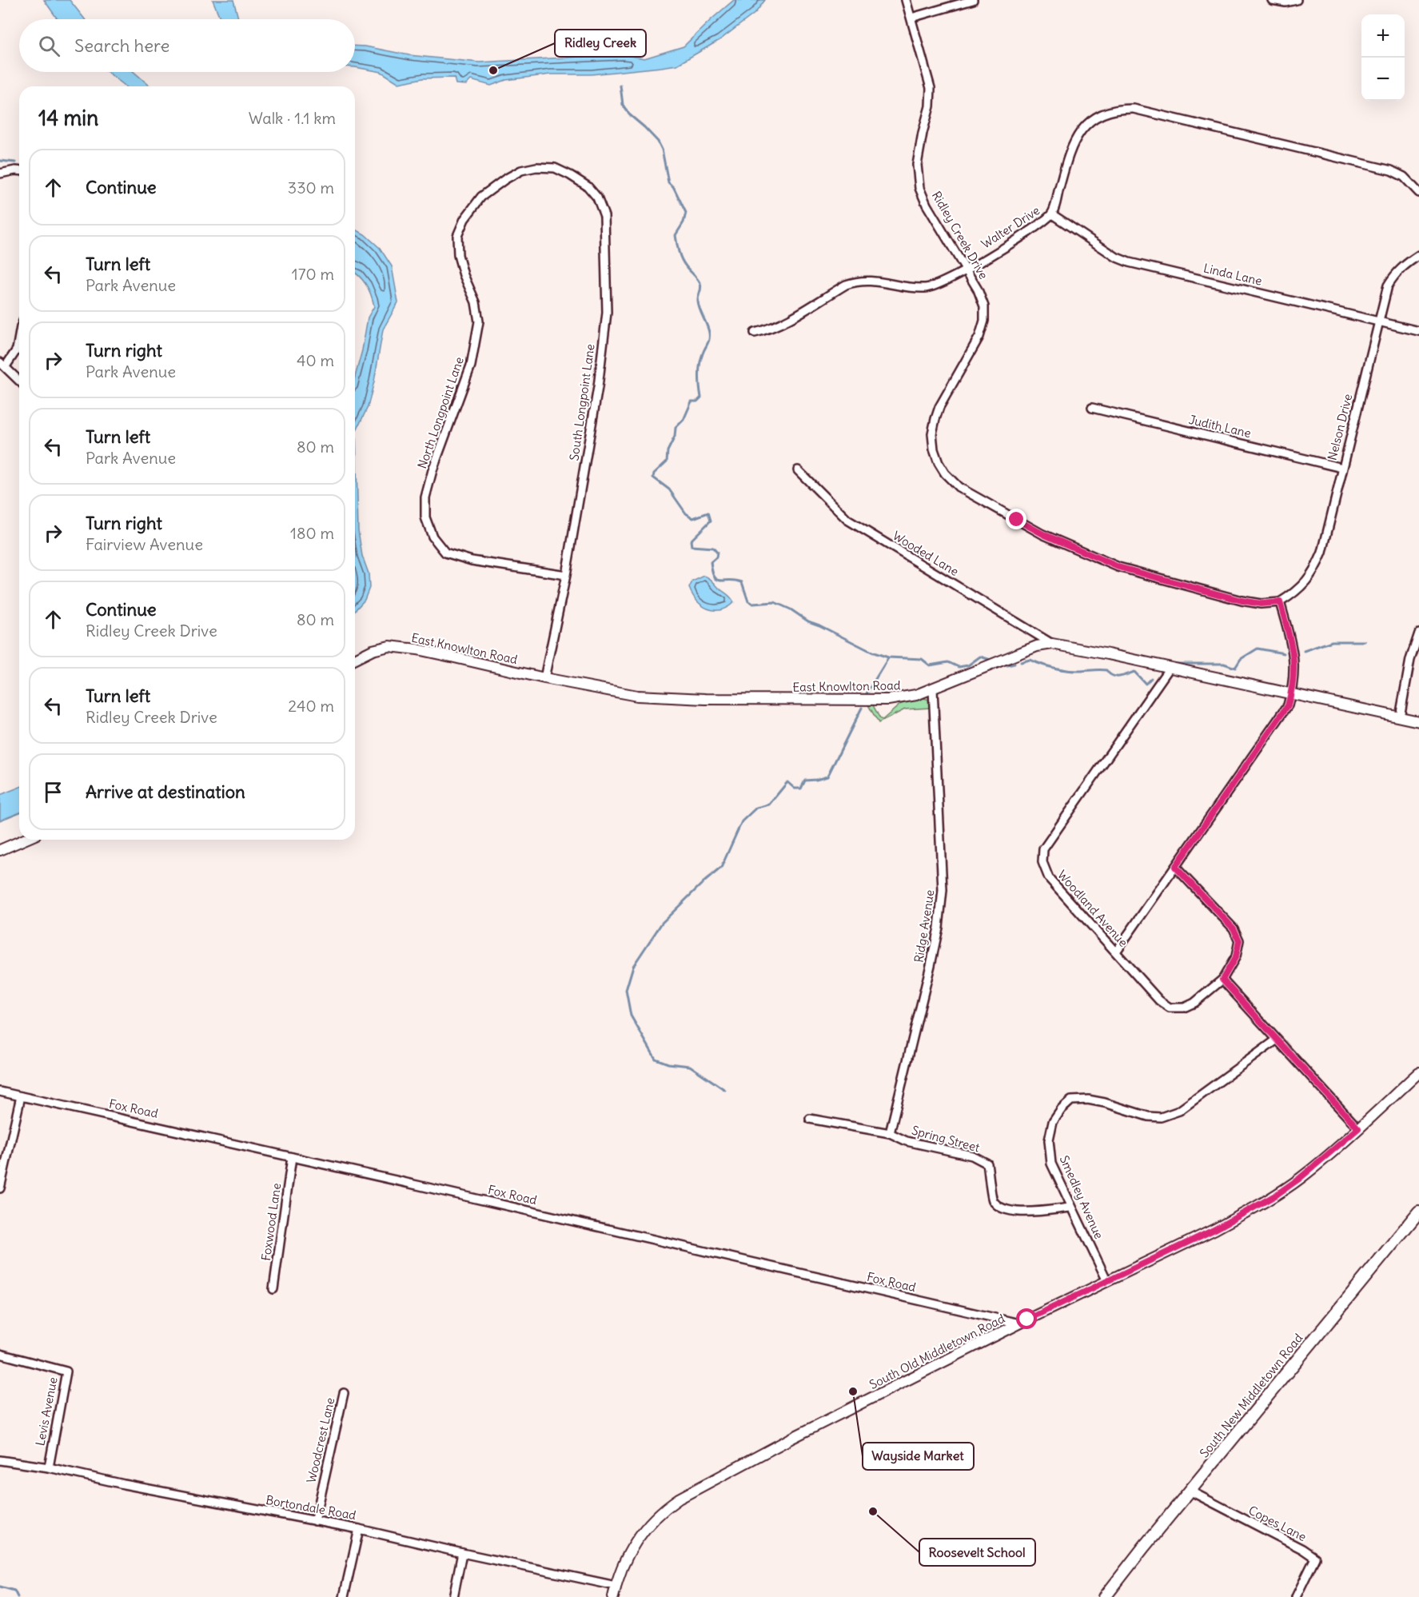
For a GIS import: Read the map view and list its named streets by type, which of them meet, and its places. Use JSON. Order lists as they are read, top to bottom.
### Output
{
  "streets": {
    "main road": ["East Knowlton Road", "South Old Middletown Road", "South New Middletown Road"],
    "street": [
      "Walter Drive",
      "Ridley Creek Drive",
      "Linda Lane",
      "South Longpoint Lane",
      "North Longpoint Lane",
      "Judith Lane",
      "Nelson Drive",
      "Wooded Lane",
      "Woodland Avenue",
      "Ridge Avenue",
      "Fox Road",
      "Spring Street",
      "Smedley Avenue",
      "Foxwood Lane",
      "Levis Avenue",
      "Woodcrest Lane",
      "Bortondale Road",
      "Copes Lane"
    ]
  },
  "crossings": [
    ["Walter Drive", "Ridley Creek Drive"],
    ["Walter Drive", "Linda Lane"],
    ["Ridley Creek Drive", "Nelson Drive"],
    ["Linda Lane", "Nelson Drive"],
    ["South Longpoint Lane", "North Longpoint Lane"],
    ["South Longpoint Lane", "East Knowlton Road"],
    ["Judith Lane", "Nelson Drive"],
    ["Wooded Lane", "East Knowlton Road"],
    ["East Knowlton Road", "Woodland Avenue"],
    ["East Knowlton Road", "Ridge Avenue"],
    ["Ridge Avenue", "Spring Street"],
    ["Fox Road", "Foxwood Lane"],
    ["Fox Road", "South Old Middletown Road"],
    ["Spring Street", "Smedley Avenue"],
    ["Smedley Avenue", "South Old Middletown Road"],
    ["South Old Middletown Road", "Bortondale Road"],
    ["South New Middletown Road", "Copes Lane"],
    ["Levis Avenue", "Bortondale Road"],
    ["Woodcrest Lane", "Bortondale Road"]
  ],
  "places": ["Ridley Creek", "Wayside Market", "Roosevelt School"],
  "page": {
    "map_buttons": ["+", "−"],
    "search": "Search here",
    "heading": ["14 min", "Walk · 1.1 km"],
    "list": [
      ["Continue", "330 m"],
      ["Turn left", "Park Avenue", "170 m"],
      ["Turn right", "Park Avenue", "40 m"],
      ["Turn left", "Park Avenue", "80 m"],
      ["Turn right", "Fairview Avenue", "180 m"],
      ["Continue", "Ridley Creek Drive", "80 m"],
      ["Turn left", "Ridley Creek Drive", "240 m"],
      "Arrive at destination"
    ]
  }
}
